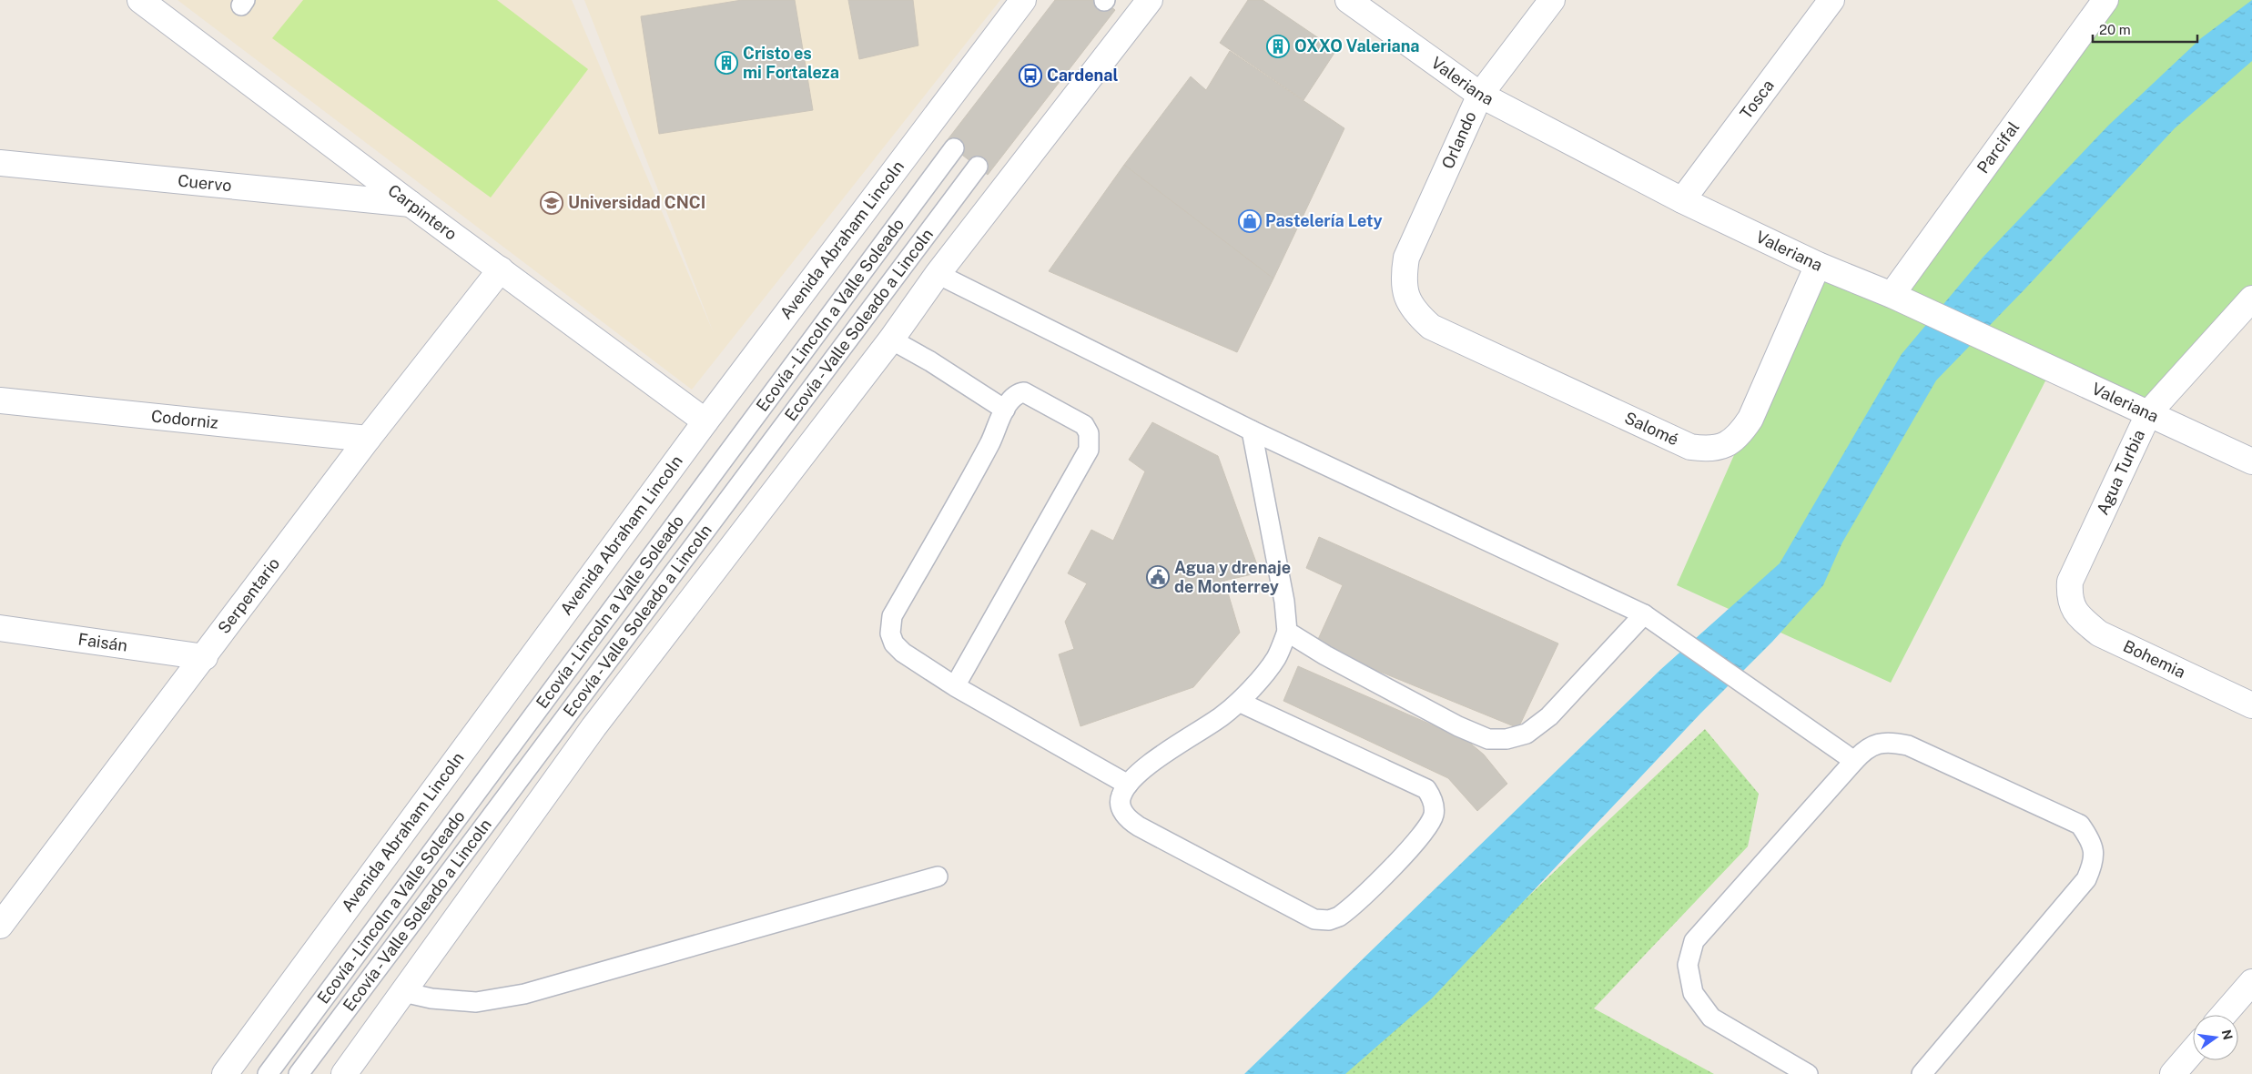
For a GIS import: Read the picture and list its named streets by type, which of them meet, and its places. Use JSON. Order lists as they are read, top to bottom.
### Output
{
  "streets": {
    "street": [
      "Valeriana",
      "Tosca",
      "Orlando",
      "Parcifal",
      "Cuervo",
      "Carpintero",
      "Avenida Abraham Lincoln",
      "Codorniz",
      "Salomé",
      "Agua Turbia",
      "Serpentario",
      "Faisán",
      "Bohemia"
    ],
    "lane": ["Ecovía - Lincoln a Valle Soleado", "Ecovía - Valle Soleado a Lincoln"]
  },
  "crossings": [
    ["Valeriana", "Tosca"],
    ["Valeriana", "Orlando"],
    ["Valeriana", "Parcifal"],
    ["Valeriana", "Salomé"],
    ["Valeriana", "Agua Turbia"],
    ["Orlando", "Salomé"],
    ["Cuervo", "Carpintero"],
    ["Carpintero", "Avenida Abraham Lincoln"],
    ["Carpintero", "Serpentario"],
    ["Codorniz", "Serpentario"],
    ["Agua Turbia", "Bohemia"],
    ["Serpentario", "Faisán"]
  ],
  "places": {
    "building": ["OXXO Valeriana", "Cristo es mi Fortaleza"],
    "bus stop": ["Cardenal"],
    "school or university": ["Universidad CNCI"],
    "shop": ["Pastelería Lety"],
    "public building": ["Agua y drenaje de Monterrey"]
  },
  "scale_bar": "20 m",
  "north": "right"
}
